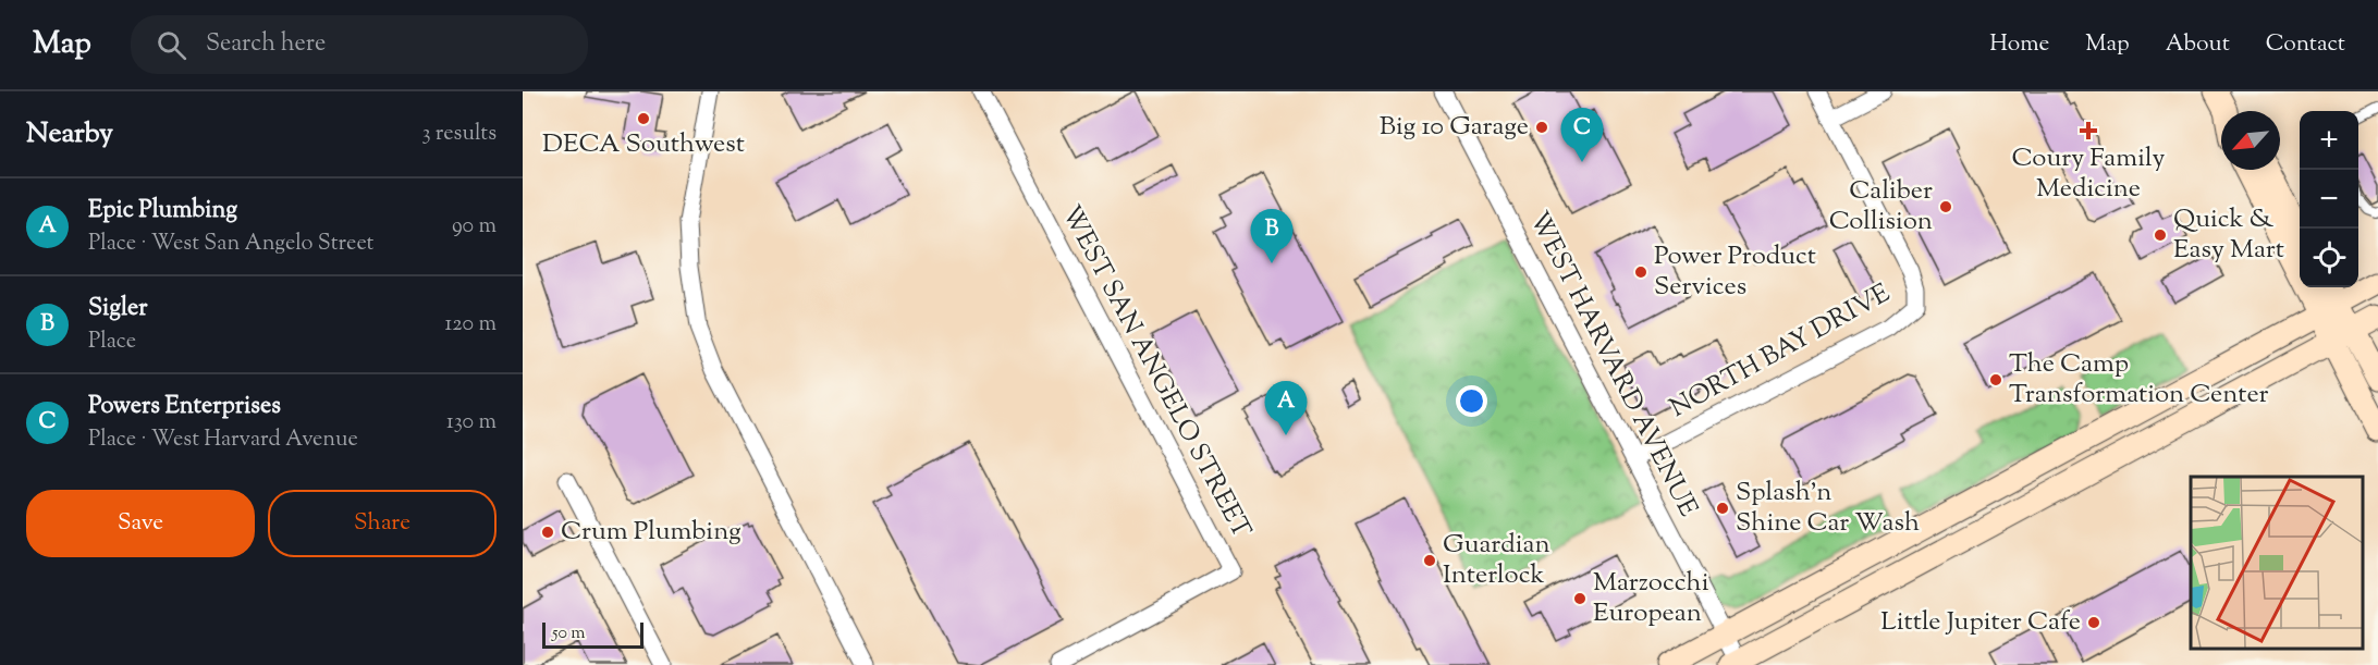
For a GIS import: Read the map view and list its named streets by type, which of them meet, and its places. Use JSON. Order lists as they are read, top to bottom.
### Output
{
  "streets": {
    "street": ["NORTH BAY DRIVE", "WEST HARVARD AVENUE", "WEST SAN ANGELO STREET"]
  },
  "crossings": [
    ["NORTH BAY DRIVE", "WEST HARVARD AVENUE"]
  ],
  "places": {
    "other": [
      "DECA Southwest",
      "Big 10 Garage",
      "Caliber Collision",
      "Quick & Easy Mart",
      "Power Product Services",
      "The Camp Transformation Center",
      "Splash'n Shine Car Wash",
      "Crum Plumbing",
      "Guardian Interlock",
      "Marzocchi European",
      "Little Jupiter Cafe"
    ],
    "health": ["Coury Family Medicine"]
  },
  "scale_bar": "50 m",
  "north": "bottom left",
  "page": {
    "header": "Map",
    "search": "Search here",
    "nav": [
      "Home",
      "Map",
      "About",
      "Contact"
    ],
    "heading": ["Nearby", "3 results"],
    "pins": ["C", "B", "A"],
    "map_buttons": ["+", "−"],
    "list": [
      {
        "mark": "A",
        "name": "Epic Plumbing",
        "note": "Place · West San Angelo Street",
        "value": "90 m"
      },
      {
        "mark": "B",
        "name": "Sigler",
        "note": "Place",
        "value": "120 m"
      },
      {
        "mark": "C",
        "name": "Powers Enterprises",
        "note": "Place · West Harvard Avenue",
        "value": "130 m"
      }
    ],
    "buttons": ["Save", "Share"],
    "scale": "50 m"
  }
}
